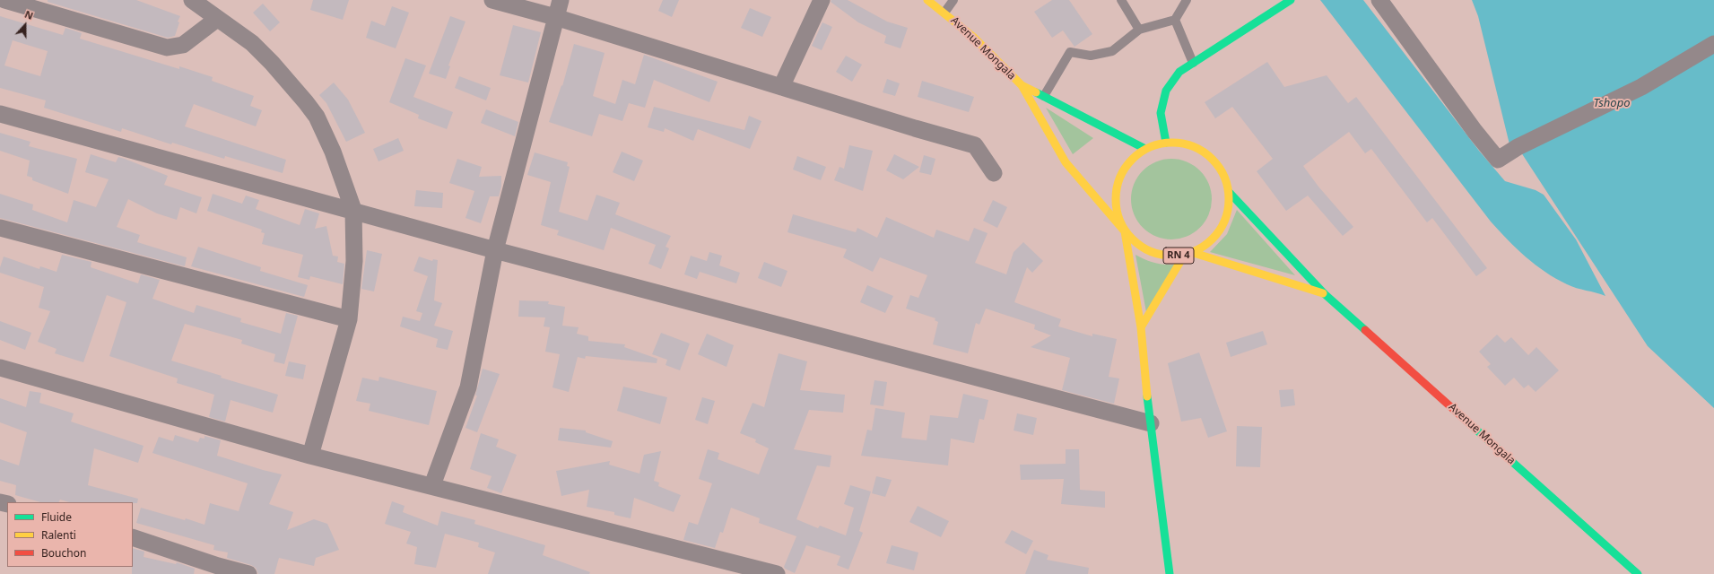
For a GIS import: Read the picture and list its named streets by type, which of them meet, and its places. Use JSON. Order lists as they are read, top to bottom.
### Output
{
  "streets": {
    "main road": ["Avenue Mongala", "RN 4"]
  },
  "crossings": [
    ["Avenue Mongala", "RN 4"]
  ],
  "water": ["Tshopo"],
  "legend": ["Fluide", "Ralenti", "Bouchon"],
  "north": "top"
}
